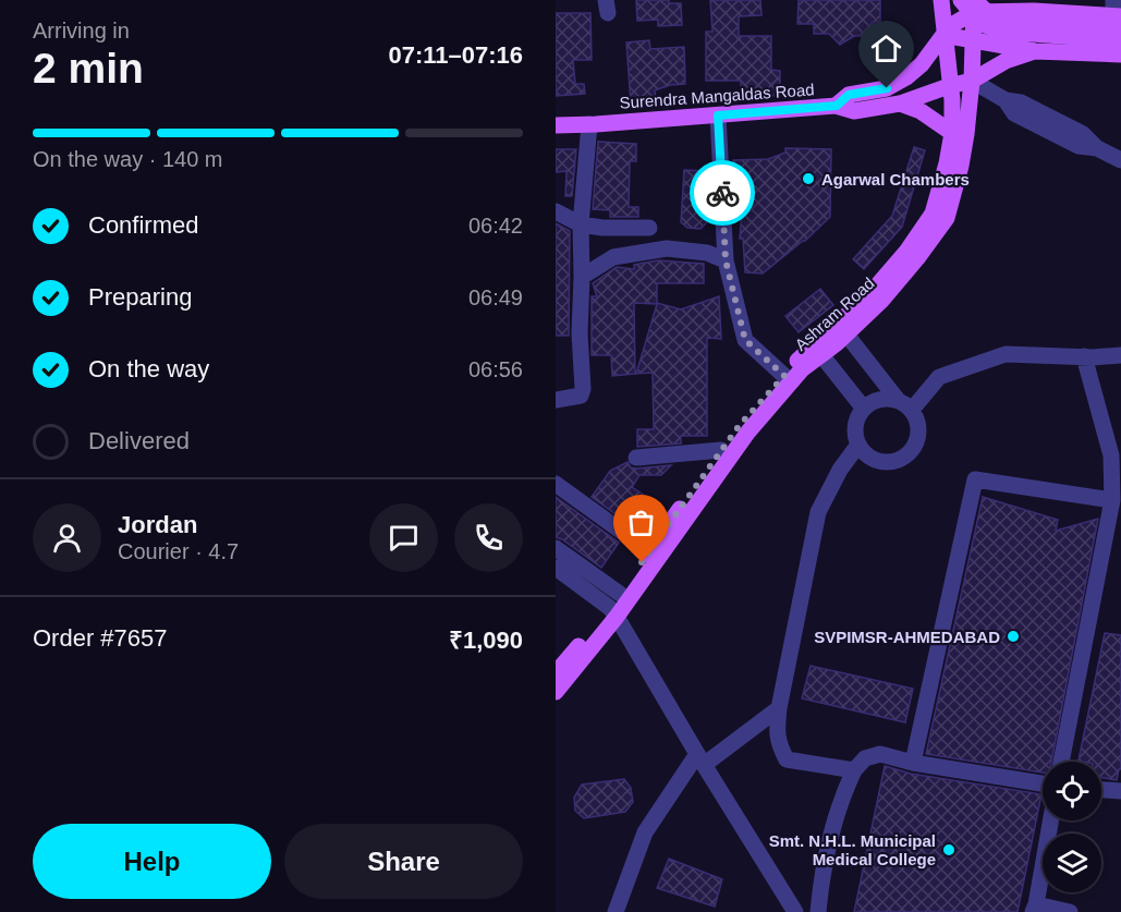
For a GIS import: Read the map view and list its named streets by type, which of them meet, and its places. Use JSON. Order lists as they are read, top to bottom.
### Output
{
  "streets": {
    "main road": ["Surendra Mangaldas Road", "Ashram Road"]
  },
  "crossings": [
    ["Surendra Mangaldas Road", "Ashram Road"]
  ],
  "places": ["Agarwal Chambers", "SVPIMSR-AHMEDABAD", "Smt. N.H.L. Municipal Medical College"],
  "page": {
    "heading": ["2 min", "Arriving in", "07:11–07:16"],
    "panel": [
      "Jordan",
      "Courier · 4.7",
      "Order #7657",
      "₹1,090"
    ],
    "bar": "On the way · 140 m",
    "list": [
      ["Confirmed", "06:42"],
      ["Preparing", "06:49"],
      ["On the way", "06:56"],
      "Delivered"
    ],
    "buttons": ["Help", "Share"]
  }
}
